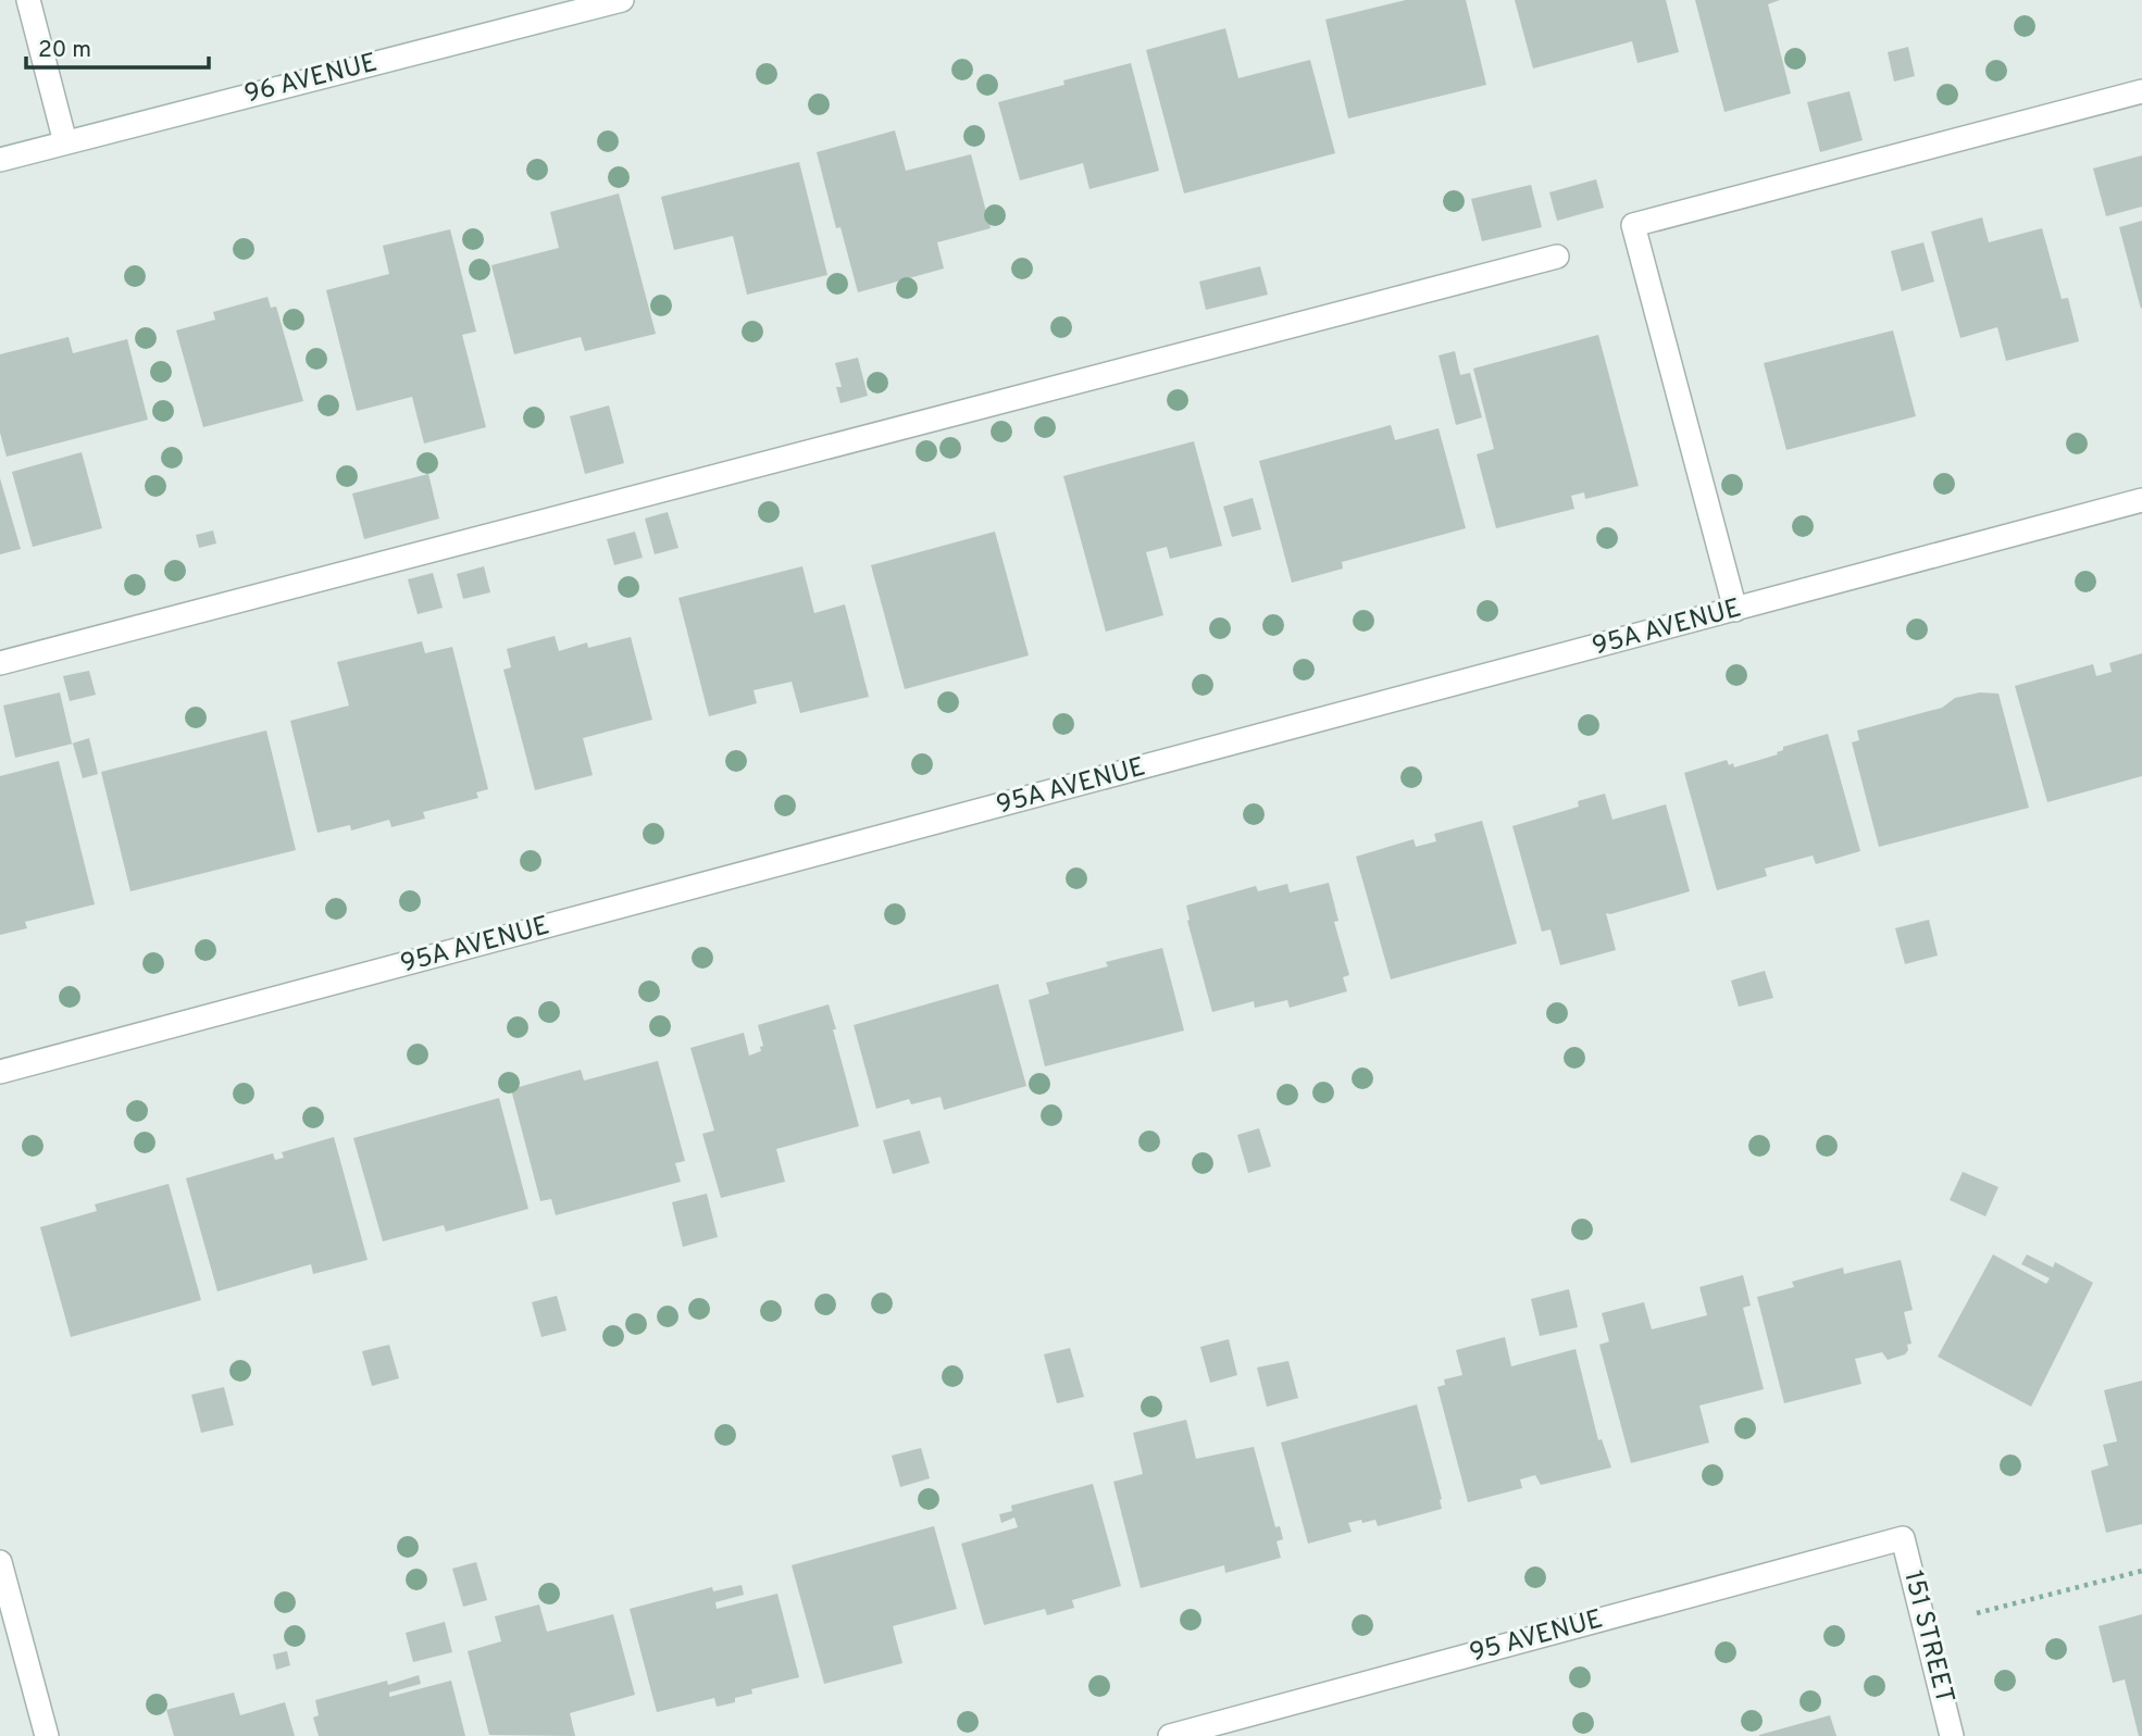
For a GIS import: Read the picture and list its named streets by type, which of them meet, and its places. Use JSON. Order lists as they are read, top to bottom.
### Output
{
  "streets": {
    "street": [
      "96 AVENUE",
      "95A AVENUE",
      "95 AVENUE",
      "151 STREET"
    ]
  },
  "crossings": [
    ["95 AVENUE", "151 STREET"]
  ],
  "scale_bar": "20 m"
}
